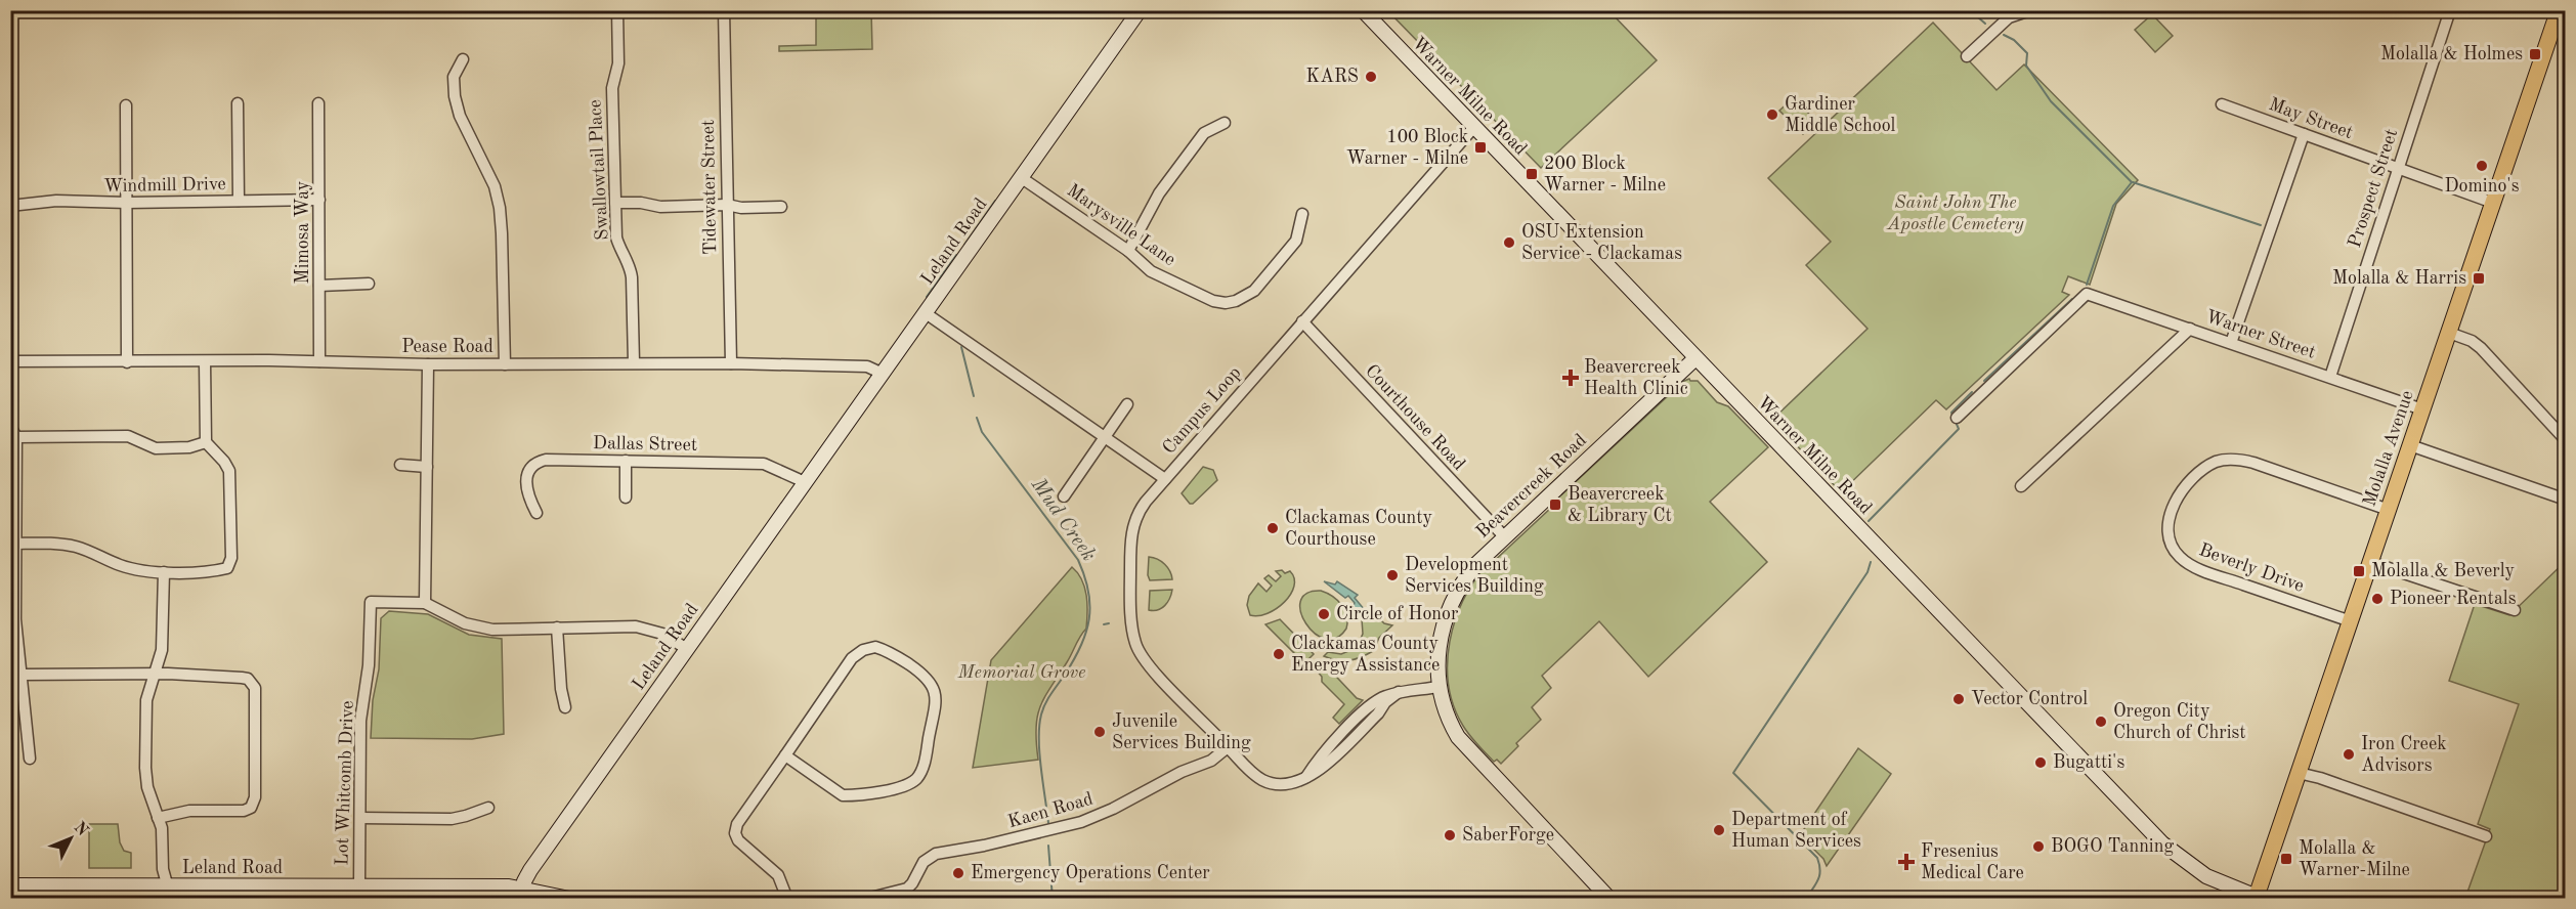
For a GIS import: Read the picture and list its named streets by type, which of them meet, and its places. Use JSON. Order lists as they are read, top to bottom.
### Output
{
  "streets": {
    "main road": [
      "Warner Milne Road",
      "Leland Road",
      "Molalla Avenue",
      "Beavercreek Road"
    ],
    "street": [
      "May Street",
      "Swallowtail Place",
      "Windmill Drive",
      "Tidewater Street",
      "Prospect Street",
      "Marysville Lane",
      "Mimosa Way",
      "Warner Street",
      "Pease Road",
      "Campus Loop",
      "Courthouse Road",
      "Dallas Street",
      "Beverly Drive",
      "Lot Whitcomb Drive",
      "Kaen Road"
    ]
  },
  "crossings": [
    ["Warner Milne Road", "Campus Loop"],
    ["Warner Milne Road", "Molalla Avenue"],
    ["Warner Milne Road", "Beavercreek Road"],
    ["May Street", "Prospect Street"],
    ["May Street", "Molalla Avenue"],
    ["Swallowtail Place", "Pease Road"],
    ["Windmill Drive", "Mimosa Way"],
    ["Tidewater Street", "Pease Road"],
    ["Prospect Street", "Warner Street"],
    ["Marysville Lane", "Leland Road"],
    ["Mimosa Way", "Pease Road"],
    ["Leland Road", "Pease Road"],
    ["Leland Road", "Dallas Street"],
    ["Leland Road", "Lot Whitcomb Drive"],
    ["Warner Street", "Molalla Avenue"],
    ["Campus Loop", "Courthouse Road"],
    ["Campus Loop", "Kaen Road"],
    ["Courthouse Road", "Beavercreek Road"],
    ["Molalla Avenue", "Beverly Drive"]
  ],
  "water": ["Mud Creek"],
  "parks": ["Saint John The Apostle Cemetery", "Memorial Grove"],
  "places": {
    "transit": [
      "Molalla & Holmes",
      "100 Block Warner - Milne",
      "200 Block Warner - Milne",
      "Molalla & Harris",
      "Beavercreek & Library Ct",
      "Molalla & Beverly",
      "Molalla & Warner-Milne"
    ],
    "other": [
      "KARS",
      "Gardiner Middle School",
      "Domino's",
      "OSU Extension Service - Clackamas",
      "Clackamas County Courthouse",
      "Development Services Building",
      "Pioneer Rentals",
      "Circle of Honor",
      "Clackamas County Energy Assistance",
      "Vector Control",
      "Oregon City Church of Christ",
      "Juvenile Services Building",
      "Iron Creek Advisors",
      "Bugatti's",
      "Department of Human Services",
      "SaberForge",
      "BOGO Tanning",
      "Emergency Operations Center"
    ],
    "health": ["Beavercreek Health Clinic", "Fresenius Medical Care"]
  },
  "north": "top right"
}
